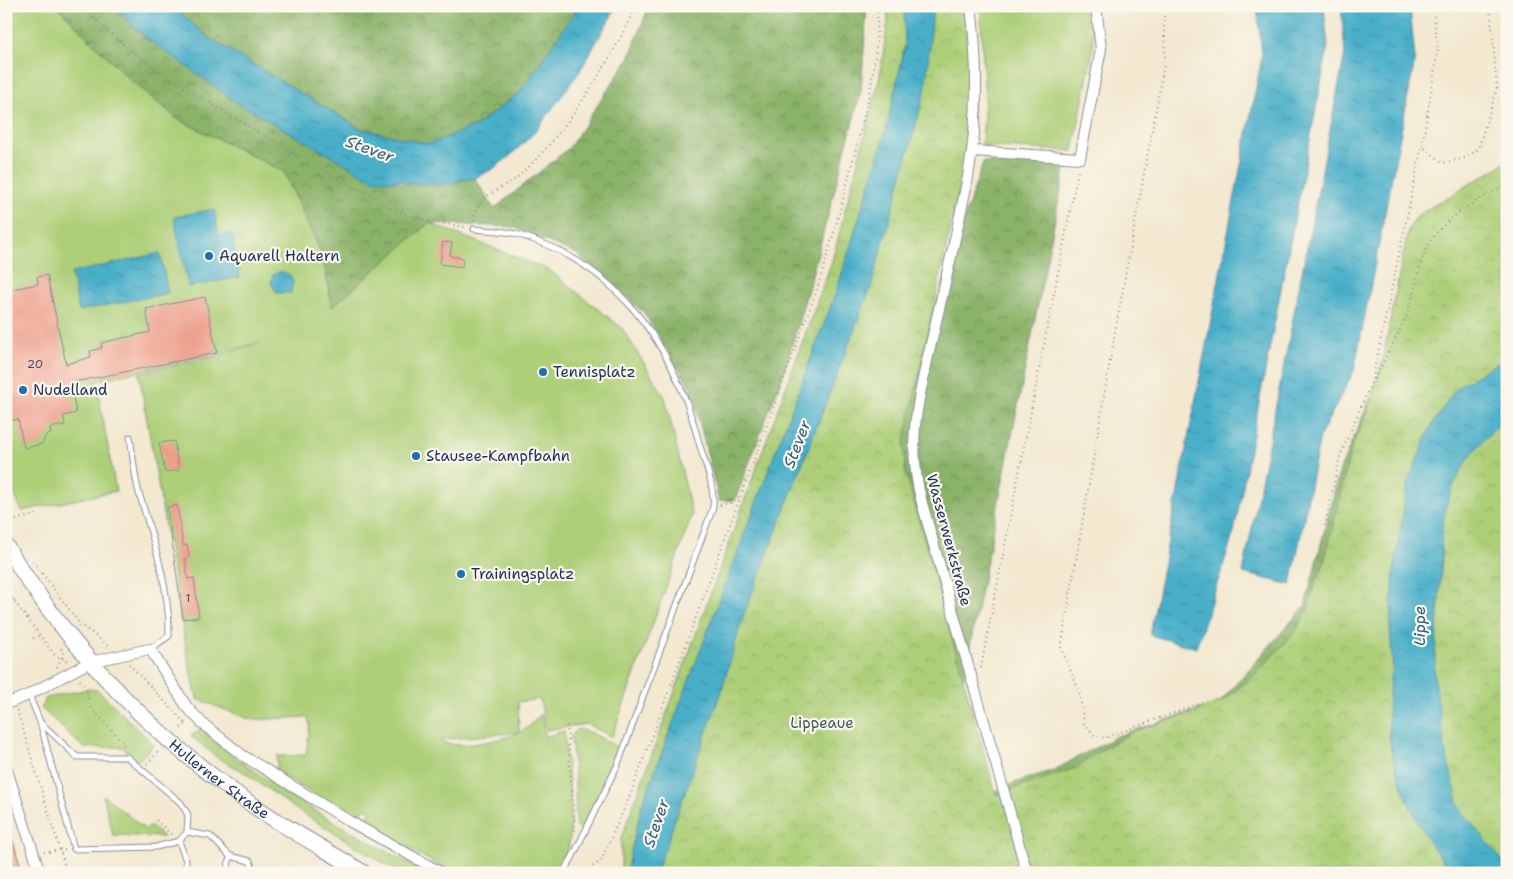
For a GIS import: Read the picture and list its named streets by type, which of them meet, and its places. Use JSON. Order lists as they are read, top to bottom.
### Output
{
  "streets": {
    "main road": ["Hullerner Straße"],
    "street": ["Wasserwerkstraße"]
  },
  "water": ["Stever", "Lippe"],
  "parks": ["Lippeaue"],
  "places": [
    "Aquarell Haltern",
    "Tennisplatz",
    "Nudelland",
    "Stausee-Kampfbahn",
    "Trainingsplatz"
  ],
  "house_numbers": ["20", "1"]
}
